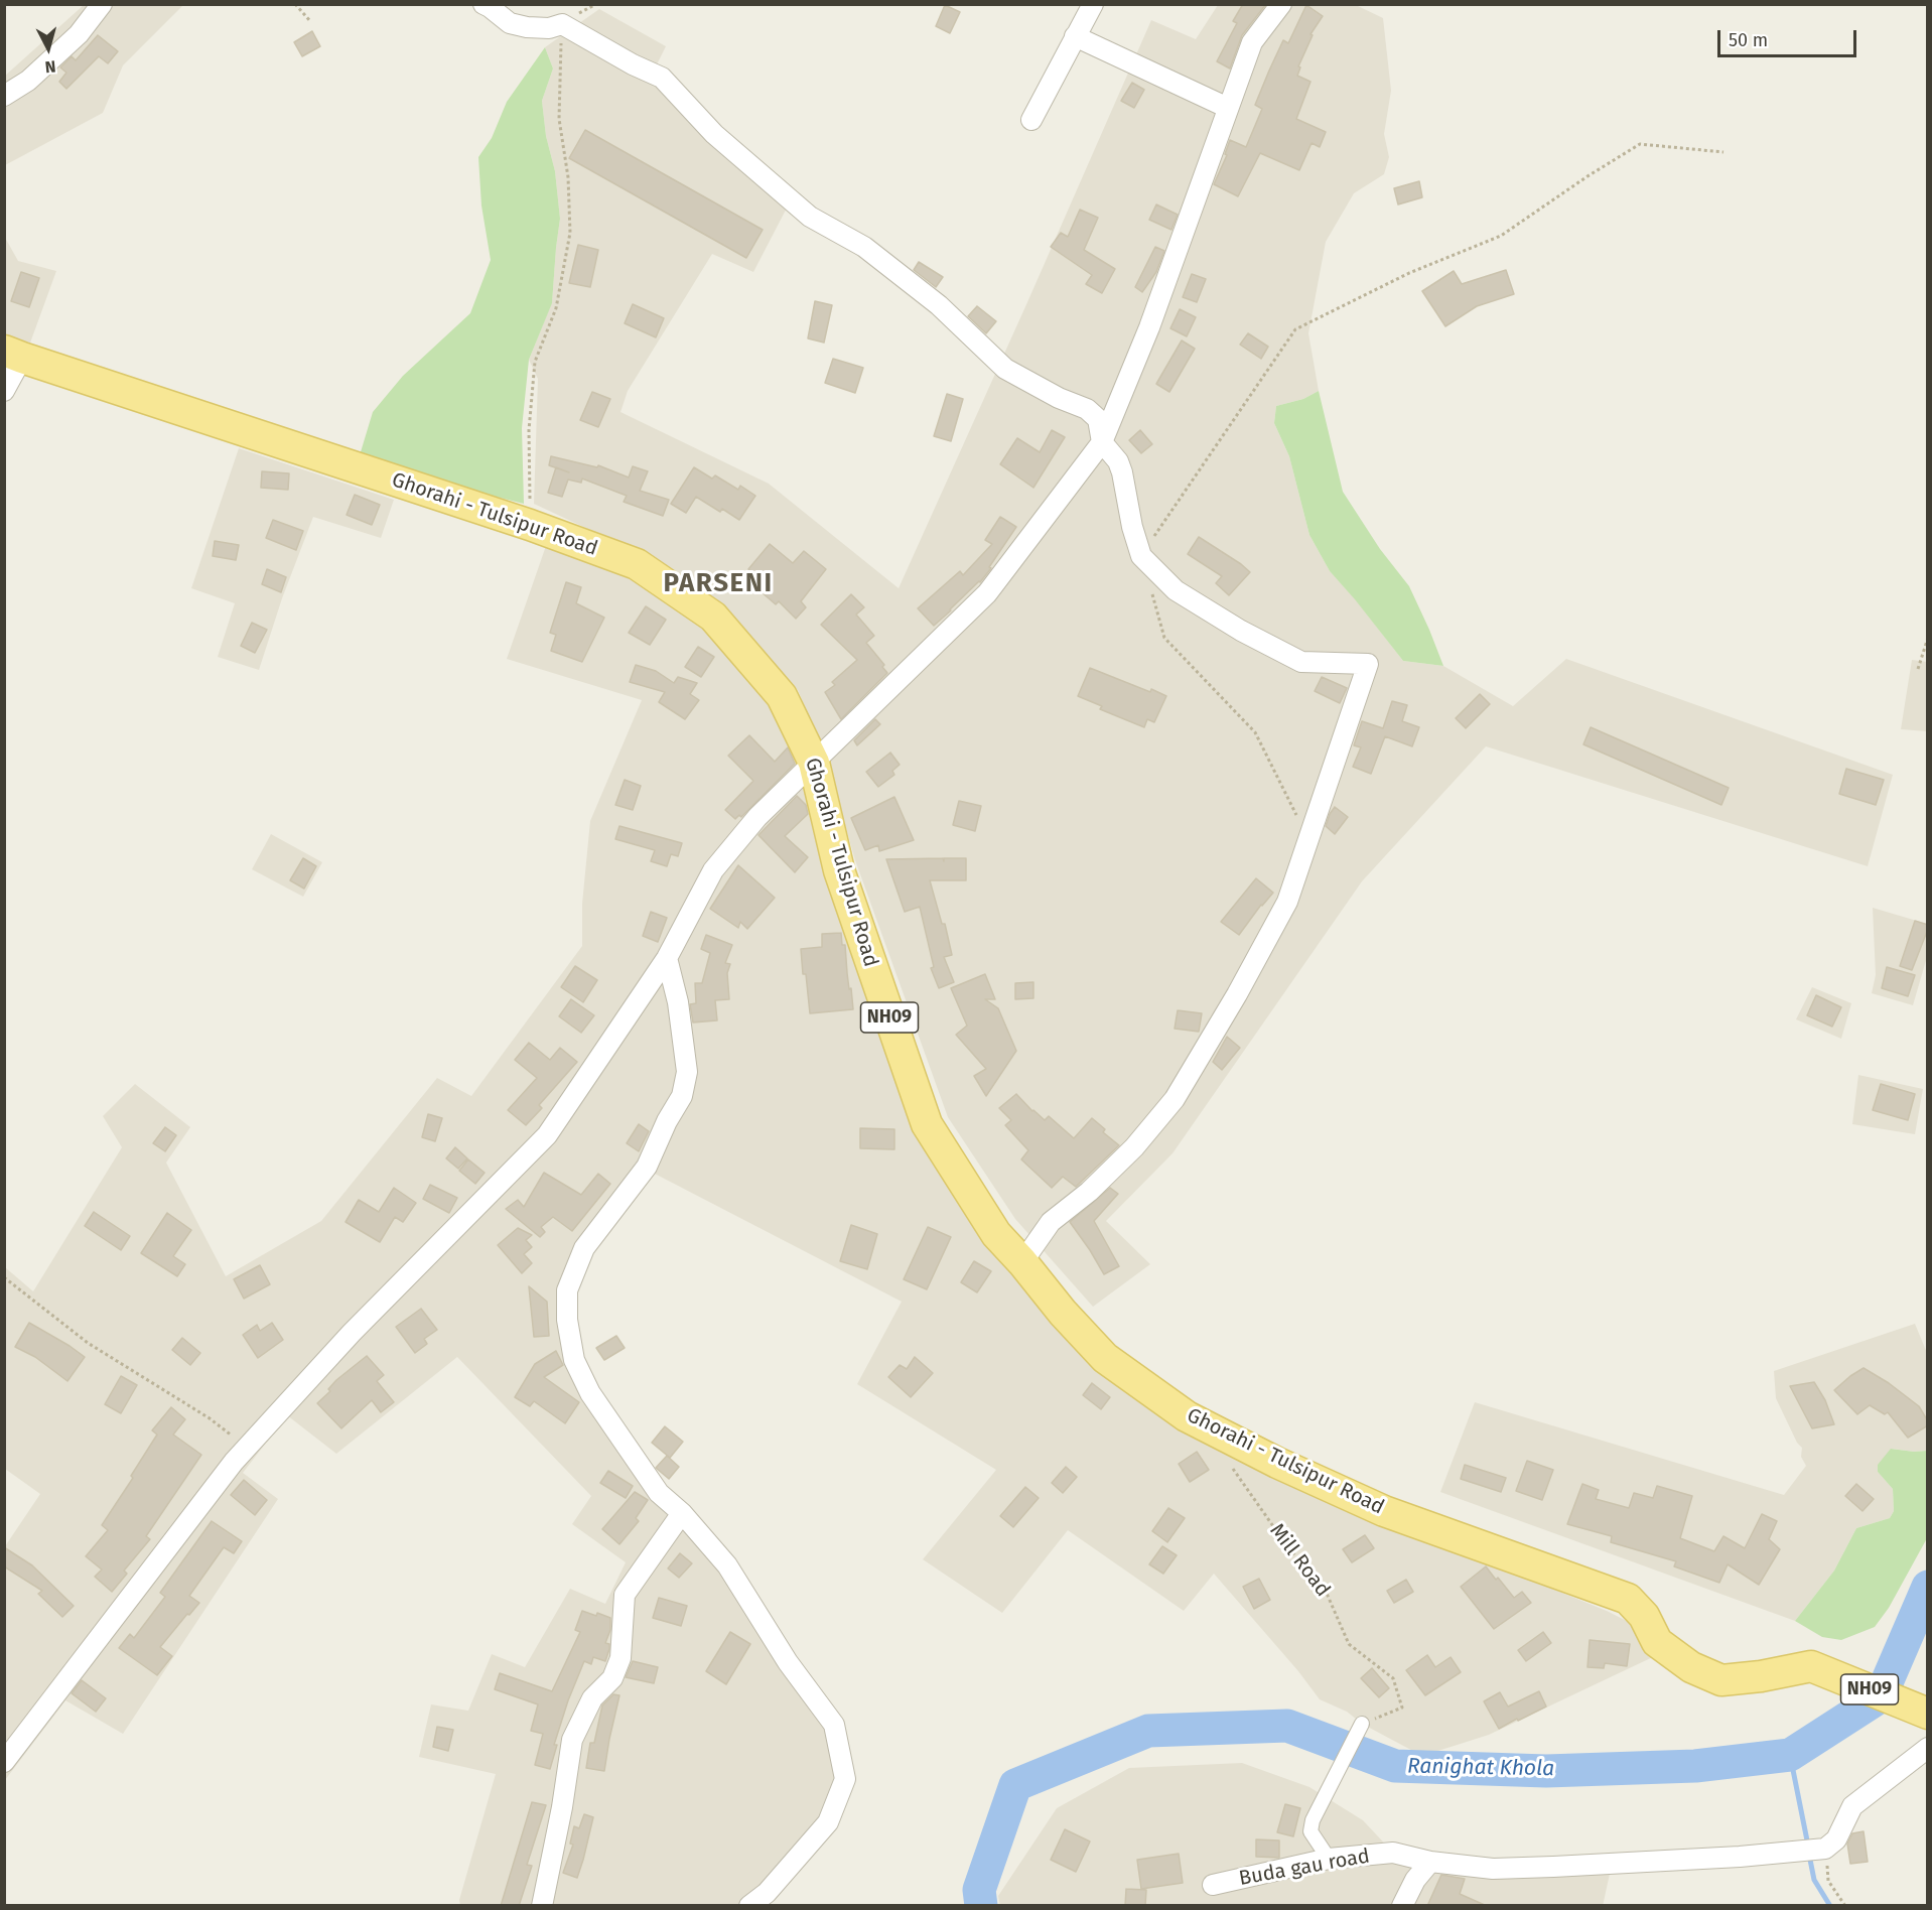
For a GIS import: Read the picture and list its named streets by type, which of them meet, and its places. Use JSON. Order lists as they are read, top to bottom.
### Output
{
  "streets": {
    "main road": ["Ghorahi - Tulsipur Road", "NH09"],
    "street": ["Buda gau road"],
    "path": ["Mill Road"]
  },
  "crossings": [
    ["Ghorahi - Tulsipur Road", "Mill Road"]
  ],
  "districts": ["PARSENI"],
  "water": ["Ranighat Khola"],
  "scale_bar": "50 m",
  "north": "bottom"
}
